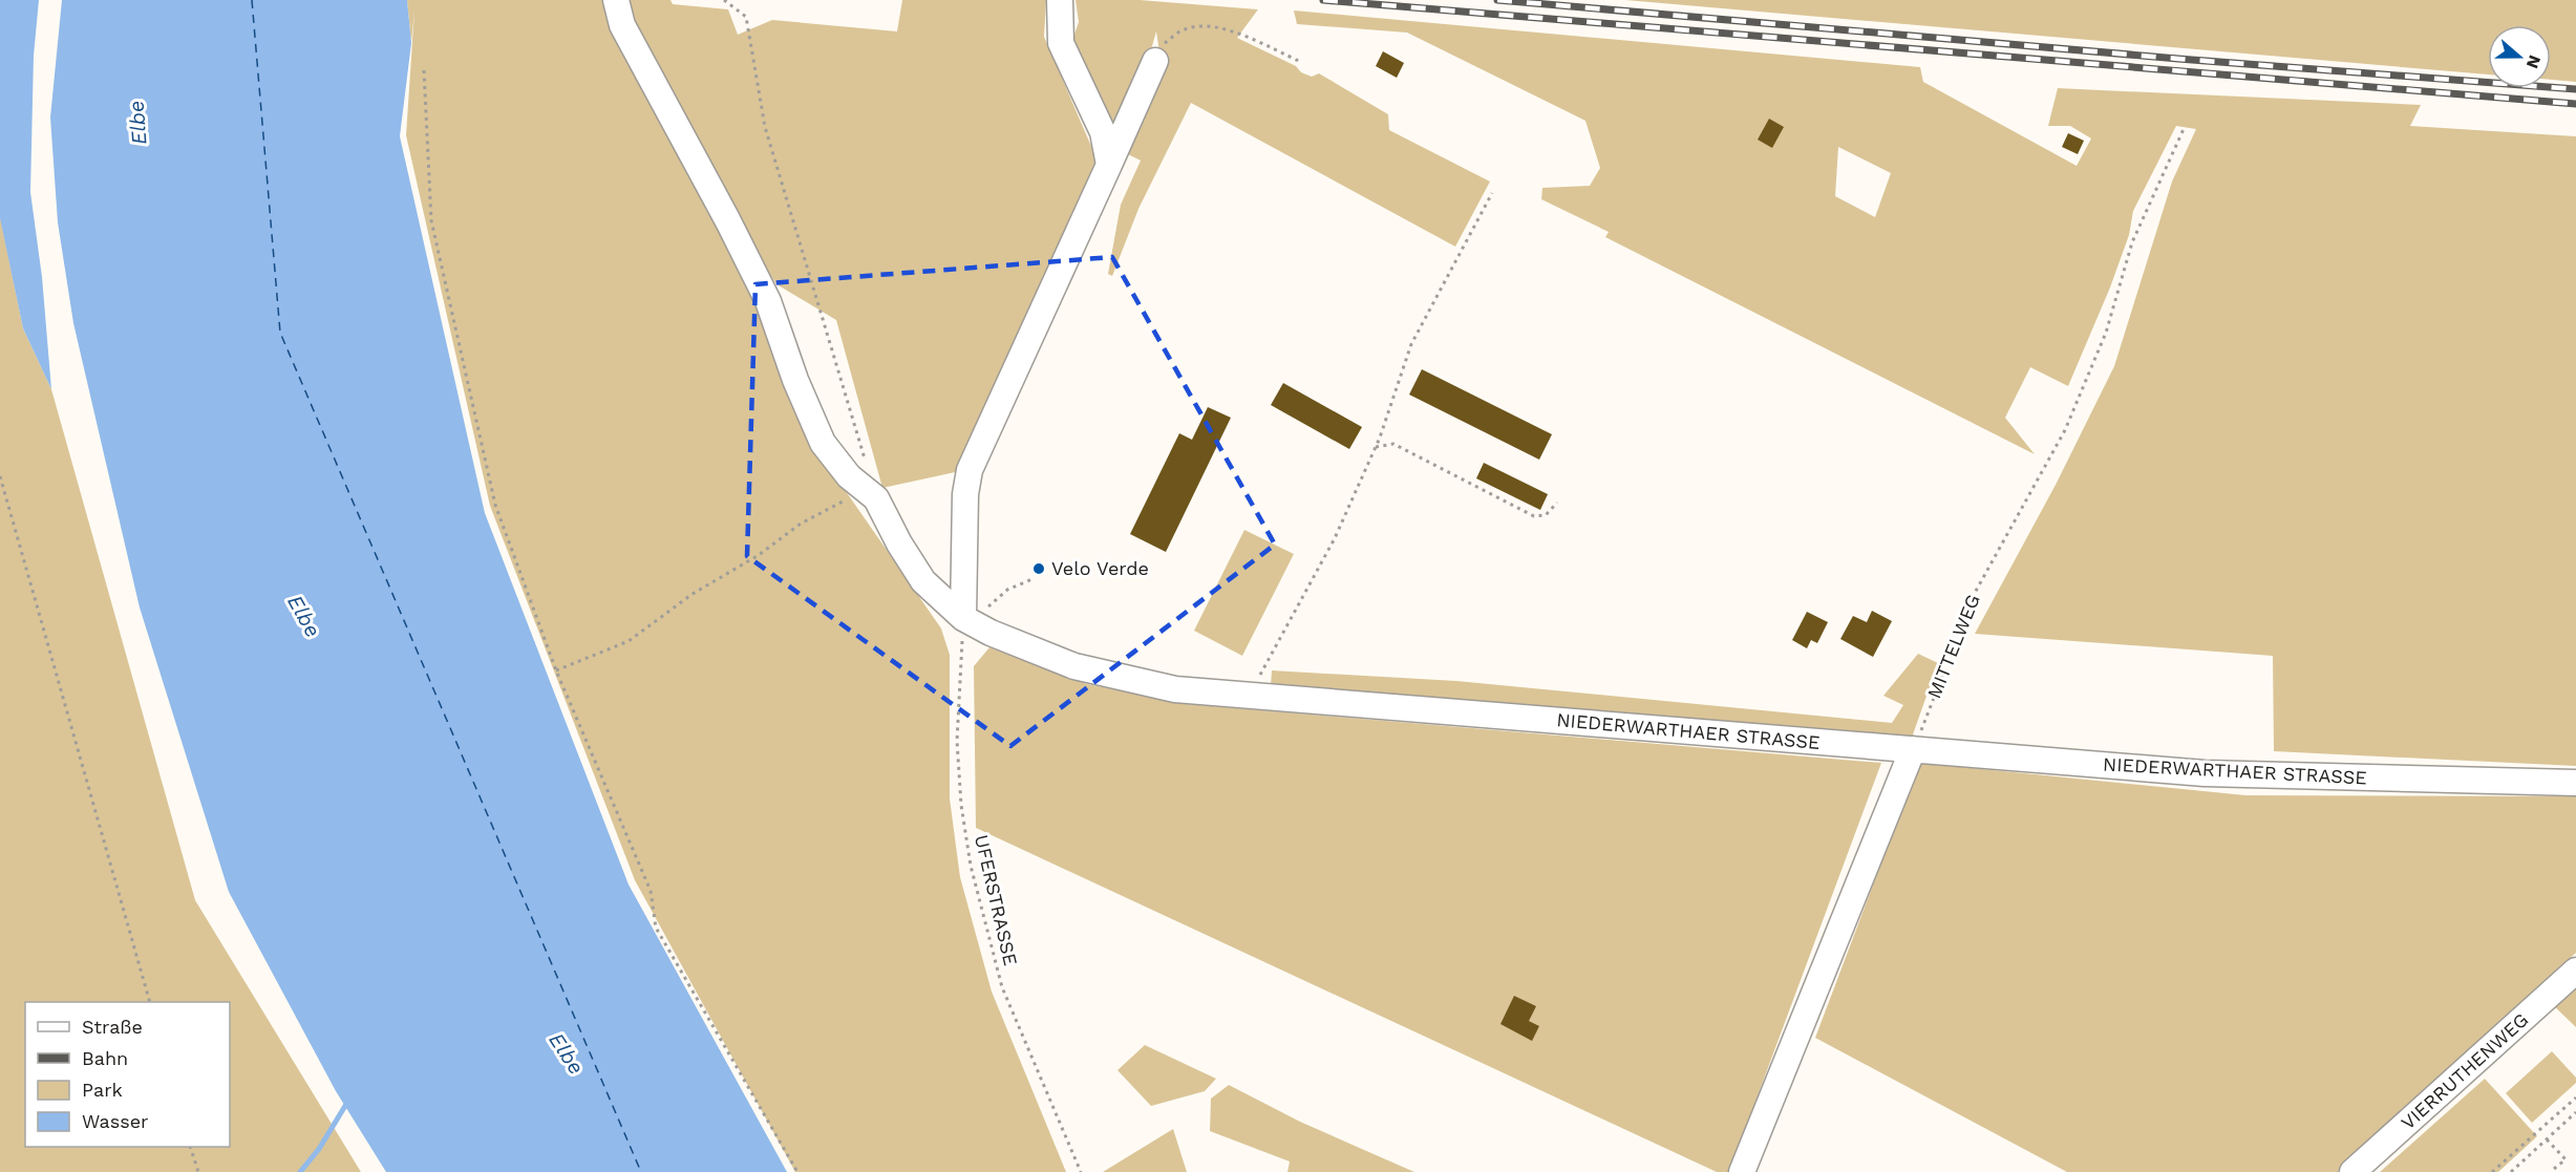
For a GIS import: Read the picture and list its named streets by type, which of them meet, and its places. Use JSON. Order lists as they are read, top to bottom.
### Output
{
  "streets": {
    "street": ["NIEDERWARTHAER STRASSE", "VIERRUTHENWEG"],
    "path": ["MITTELWEG", "UFERSTRASSE"]
  },
  "crossings": [
    ["MITTELWEG", "NIEDERWARTHAER STRASSE"],
    ["NIEDERWARTHAER STRASSE", "UFERSTRASSE"]
  ],
  "water": ["Elbe"],
  "places": ["Velo Verde"],
  "legend": [
    "Straße",
    "Bahn",
    "Park",
    "Wasser"
  ],
  "north": "right"
}
